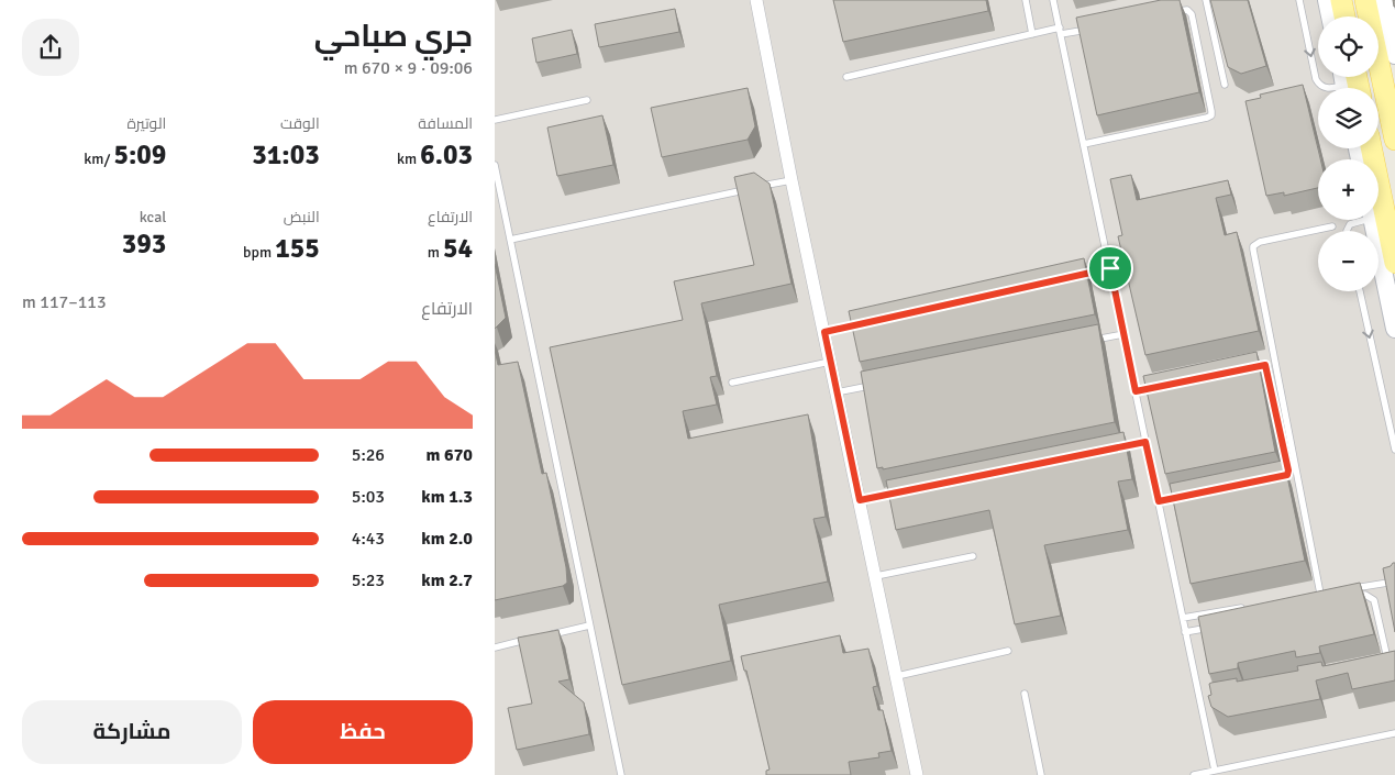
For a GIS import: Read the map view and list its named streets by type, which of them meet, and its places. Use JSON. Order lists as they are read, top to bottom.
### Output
{
  "page": {
    "heading": ["جري صباحي", "09:06 · 9 × 670 m"],
    "map_buttons": ["+", "−"],
    "stats": [
      ["المسافة", "6.03 km"],
      ["الوقت", "31:03"],
      ["الوتيرة", "5:09 /km"],
      ["الارتفاع", "54 m"],
      ["النبض", "155 bpm"],
      ["kcal", "393"]
    ],
    "chart": ["الارتفاع", "113–117 m"],
    "list": [
      {
        "name": "670 m",
        "note": "5:26"
      },
      {
        "name": "1.3 km",
        "note": "5:03"
      },
      {
        "name": "2.0 km",
        "note": "4:43"
      },
      {
        "name": "2.7 km",
        "note": "5:23"
      }
    ],
    "buttons": ["حفظ", "مشاركة"]
  }
}
